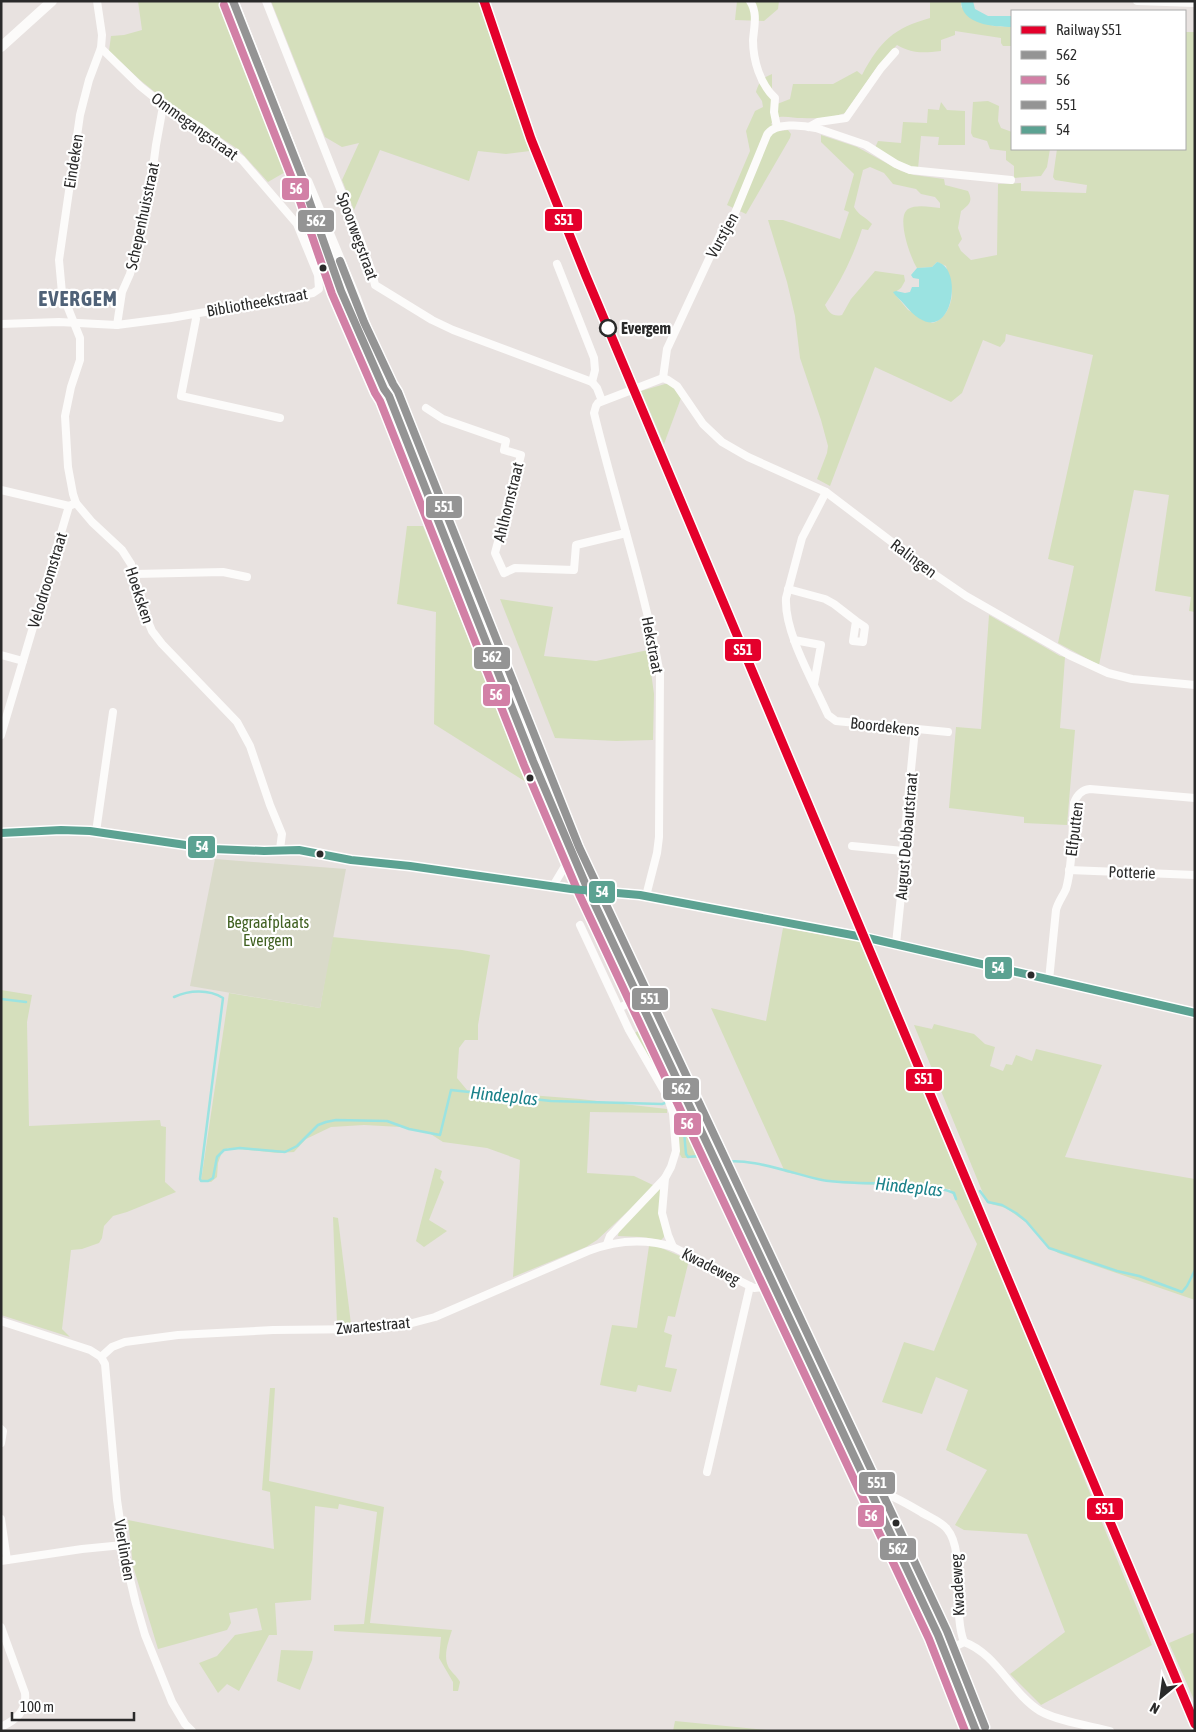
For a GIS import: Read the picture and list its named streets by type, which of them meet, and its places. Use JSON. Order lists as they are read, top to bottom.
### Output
{
  "streets": {
    "main road": ["Kwadeweg"],
    "street": [
      "Ommegangstraat",
      "Eindeken",
      "Schepenhuisstraat",
      "Vurstjen",
      "Spoorwegstraat",
      "Bibliotheekstraat",
      "Ahlhornstraat",
      "Ralingen",
      "Velodroomstraat",
      "Hoeksken",
      "Hekstraat",
      "Boordekens",
      "Elfputten",
      "August Debbautstraat",
      "Potterie",
      "Zwartestraat",
      "Vierlinden"
    ]
  },
  "crossings": [
    ["Ommegangstraat", "Eindeken"],
    ["Ommegangstraat", "Schepenhuisstraat"],
    ["Ommegangstraat", "Bibliotheekstraat"],
    ["Eindeken", "Bibliotheekstraat"],
    ["Eindeken", "Hoeksken"],
    ["Schepenhuisstraat", "Bibliotheekstraat"],
    ["Vurstjen", "Ralingen"],
    ["Bibliotheekstraat", "Hoeksken"],
    ["Ahlhornstraat", "Hekstraat"],
    ["Ralingen", "Boordekens"],
    ["Velodroomstraat", "Hoeksken"],
    ["Boordekens", "August Debbautstraat"],
    ["Elfputten", "Potterie"],
    ["Kwadeweg", "Zwartestraat"],
    ["Zwartestraat", "Vierlinden"]
  ],
  "districts": ["EVERGEM"],
  "water": ["Hindeplas"],
  "parks": ["Begraafplaats Evergem"],
  "places": ["Evergem"],
  "lines": [
    "rail line S51",
    "transit line 562",
    "transit line 56",
    "transit line 551",
    "transit line 54"
  ],
  "legend": [
    "Railway S51",
    "562",
    "56",
    "551",
    "54"
  ],
  "scale_bar": "100 m",
  "north": "bottom left"
}
